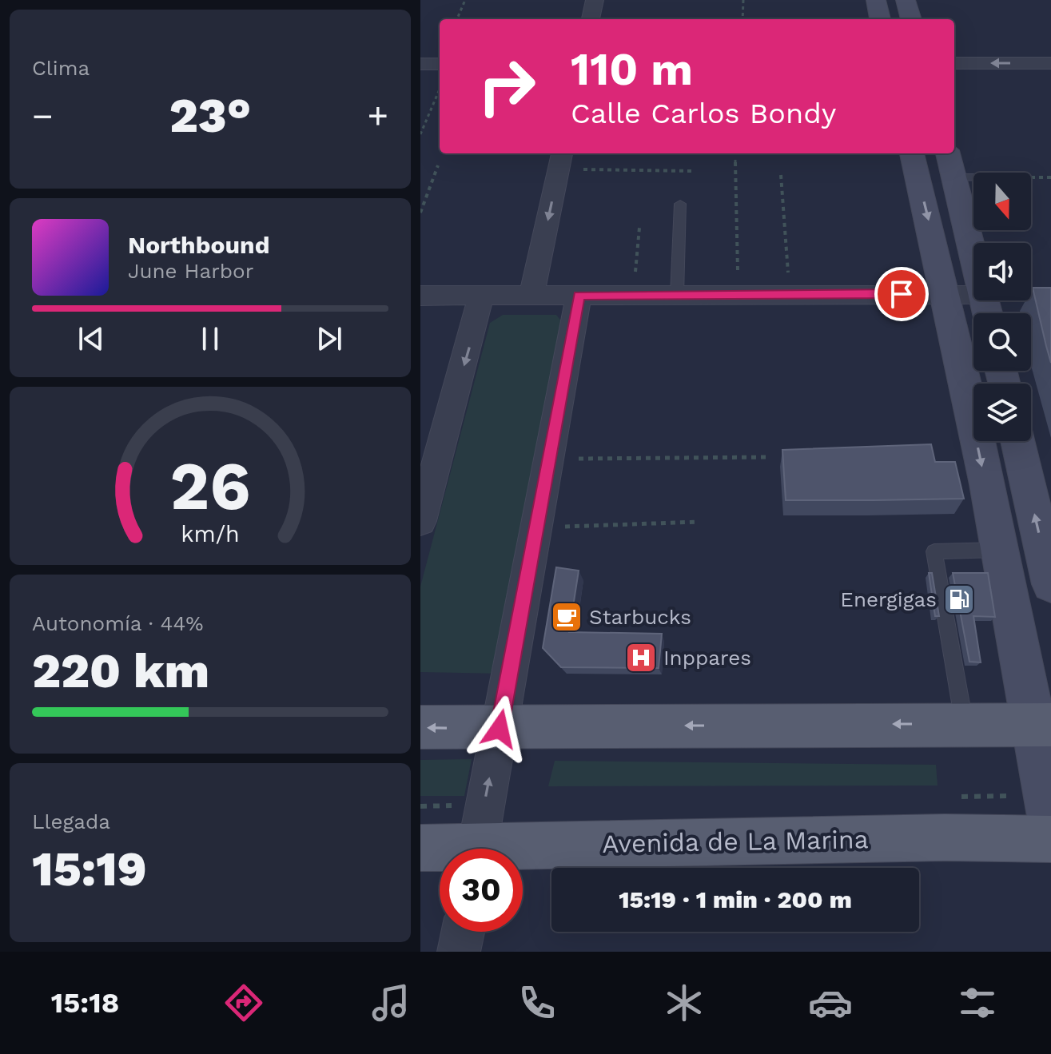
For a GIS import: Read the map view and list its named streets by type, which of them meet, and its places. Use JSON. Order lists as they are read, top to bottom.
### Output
{
  "streets": {
    "main road": ["Avenida de La Marina"]
  },
  "places": {
    "fuel station": ["Energigas"],
    "cafe": ["Starbucks"],
    "hospital": ["Inppares"]
  },
  "north": "bottom",
  "page": {
    "tile": [
      "Clima",
      ["Autonomía · 44%", "220 km"],
      ["Llegada", "15:19"]
    ],
    "turn": ["110 m", "Calle Carlos Bondy"],
    "heat": ["−", "23°", "+"],
    "song": ["Northbound", "June Harbor"],
    "limit": "30",
    "trip": "15:19 · 1 min · 200 m",
    "tabs": "15:18",
    "gauge": ["26", "km/h"]
  }
}
